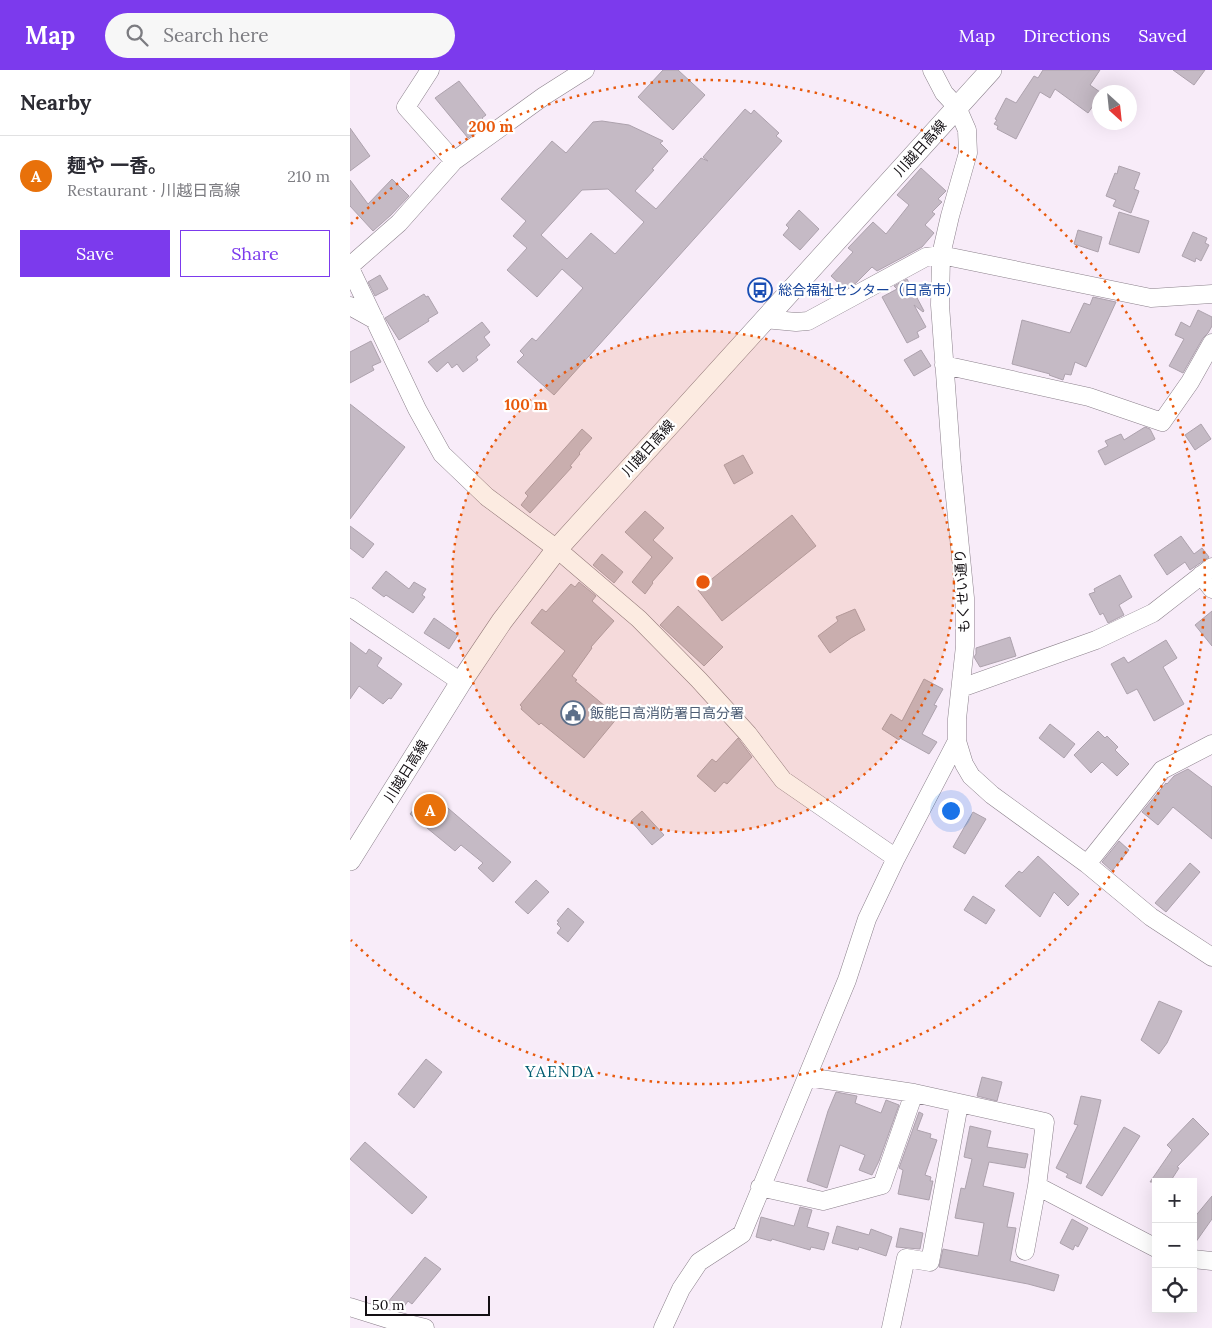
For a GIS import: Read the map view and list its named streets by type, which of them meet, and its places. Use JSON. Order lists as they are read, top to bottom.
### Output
{
  "streets": {
    "main road": ["川越日高線"],
    "street": ["もくせい通り"]
  },
  "crossings": [
    ["川越日高線", "もくせい通り"]
  ],
  "districts": ["YAENDA"],
  "places": {
    "bus stop": ["総合福祉センター（日高市）"],
    "public building": ["飯能日高消防署日高分署"]
  },
  "scale_bar": "50 m",
  "north": "bottom right",
  "page": {
    "header": "Map",
    "search": "Search here",
    "nav": ["Map", "Directions", "Saved"],
    "heading": "Nearby",
    "list": [
      {
        "mark": "A",
        "name": "麺や 一香。",
        "note": "Restaurant · 川越日高線",
        "value": "210 m"
      }
    ],
    "buttons": ["Save", "Share"],
    "pins": "A",
    "map_buttons": ["+", "−"],
    "scale": "50 m"
  },
  "rings": ["200 m", "100 m"]
}
